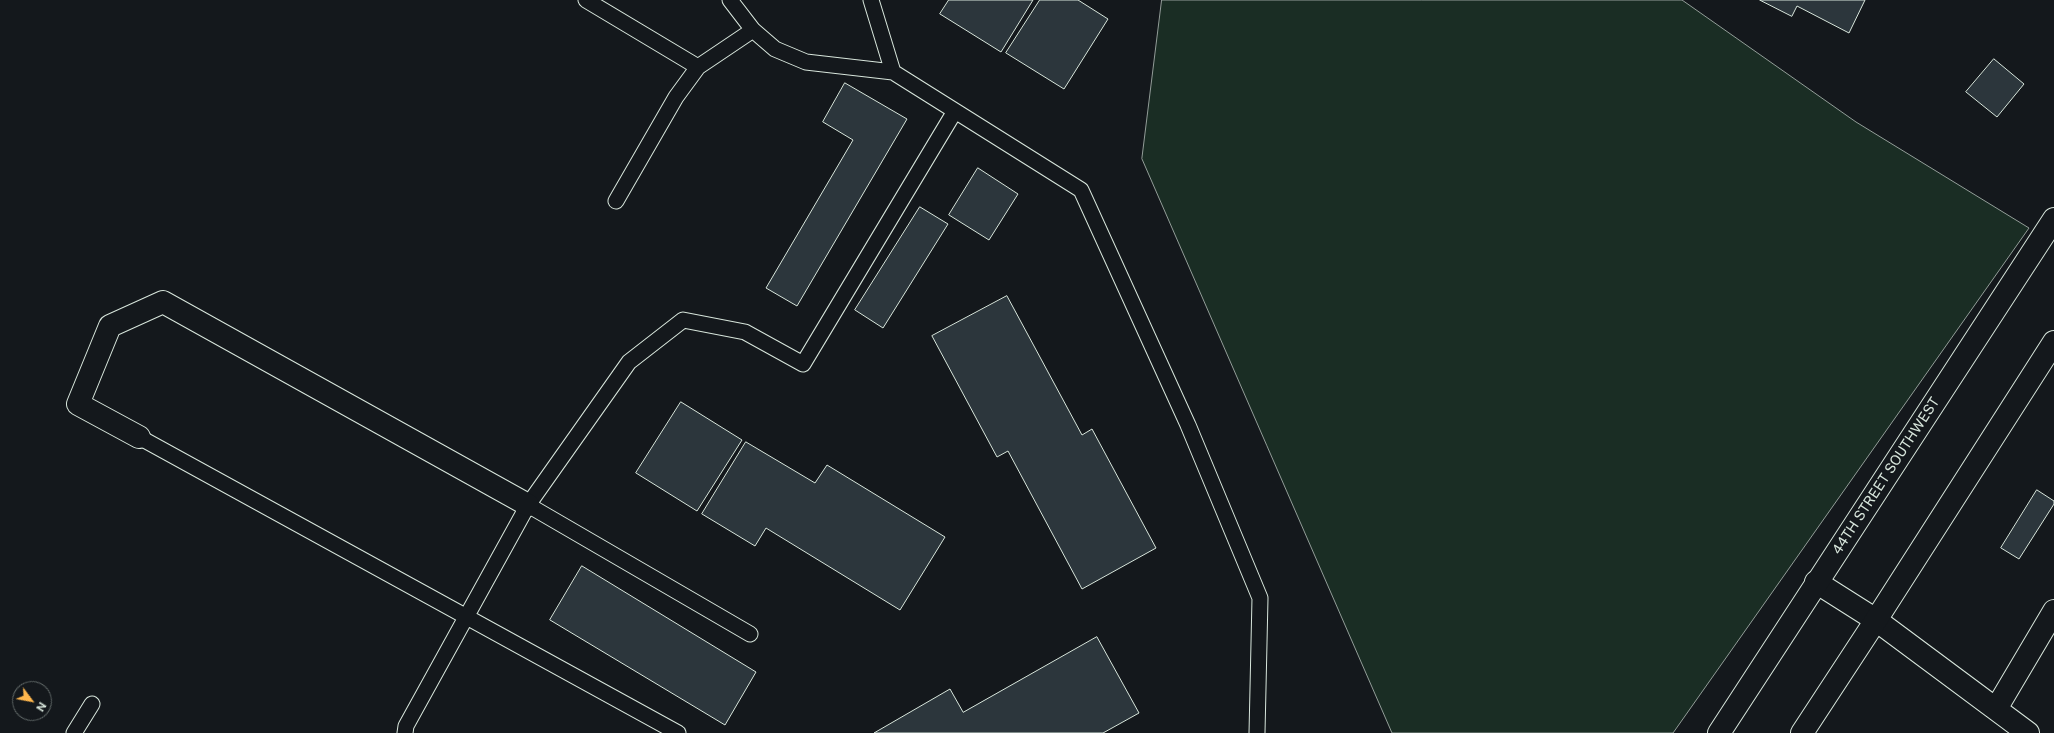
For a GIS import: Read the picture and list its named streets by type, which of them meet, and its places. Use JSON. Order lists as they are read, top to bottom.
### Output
{
  "streets": {
    "main road": ["44TH STREET SOUTHWEST"]
  },
  "north": "bottom right"
}
